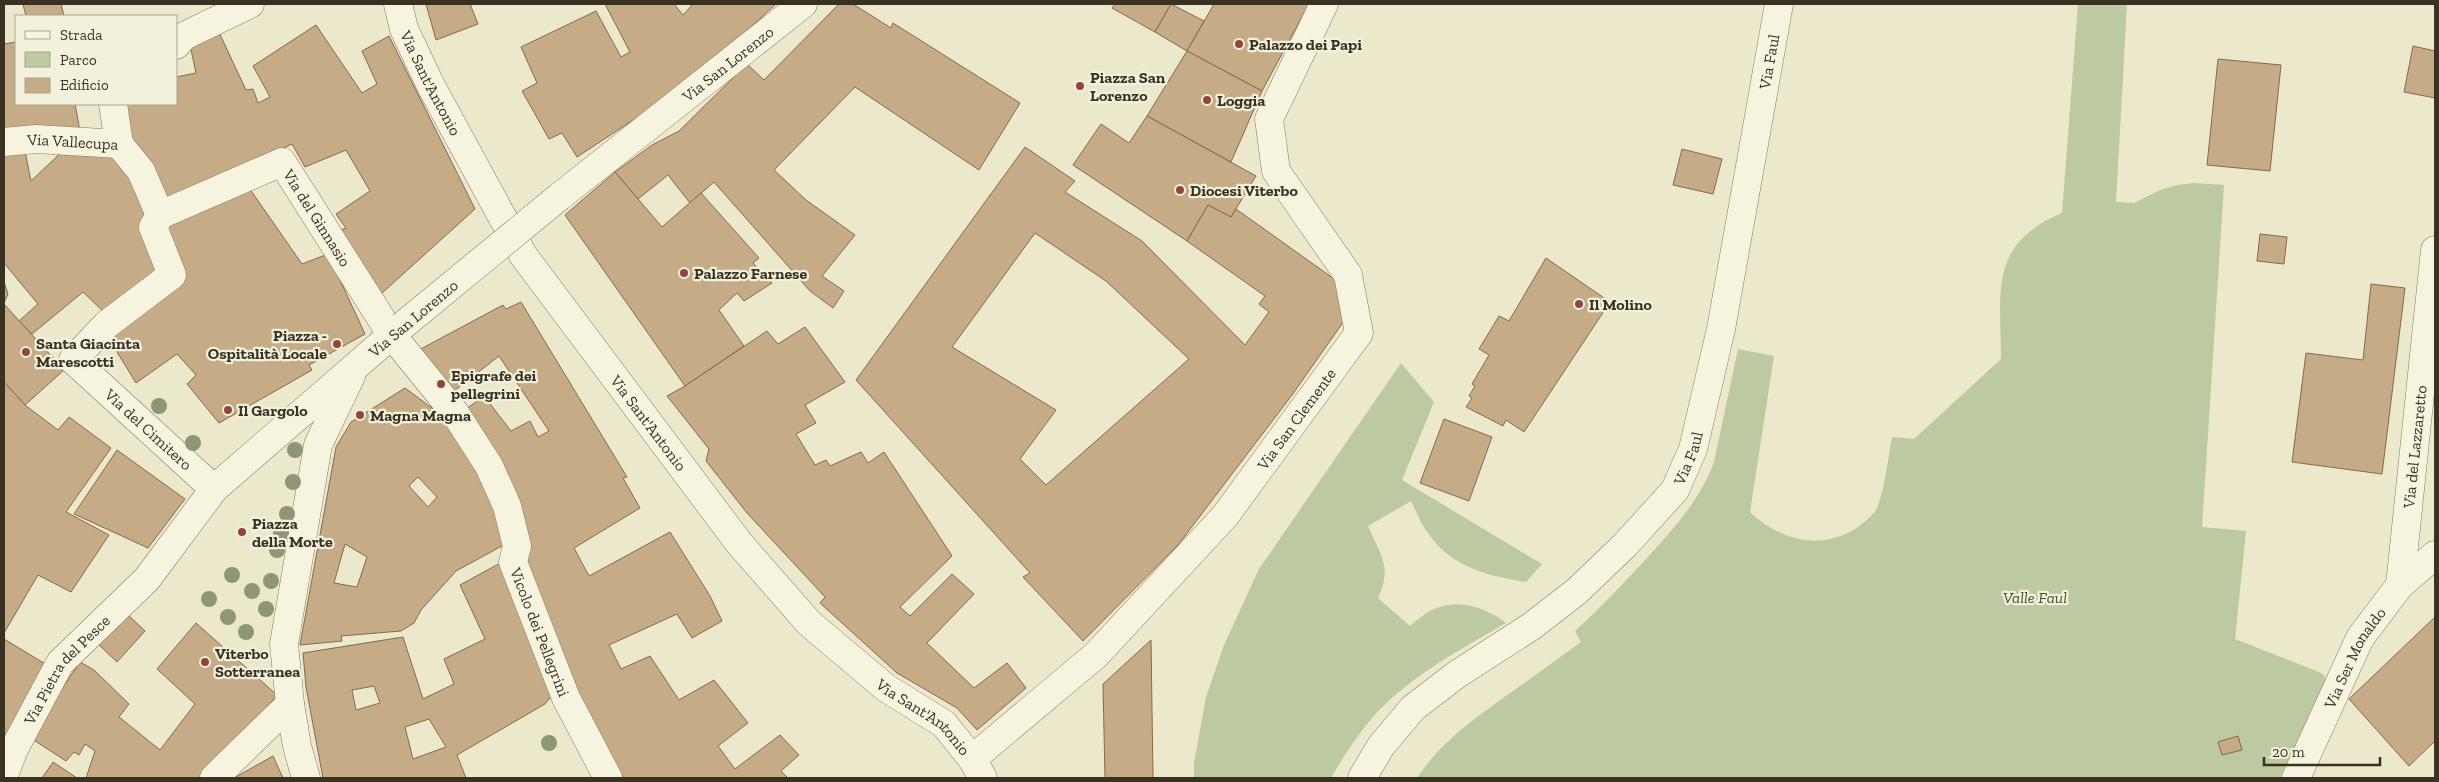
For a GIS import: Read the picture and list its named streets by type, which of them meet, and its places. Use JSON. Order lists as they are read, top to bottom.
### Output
{
  "streets": {
    "street": [
      "Via Faul",
      "Via San Lorenzo",
      "Via Sant'Antonio",
      "Via Vallecupa",
      "Via del Ginnasio",
      "Via San Clemente",
      "Via del Cimitero",
      "Via del Lazzaretto",
      "Vicolo dei Pellegrini",
      "Via Ser Monaldo",
      "Via Pietra del Pesce"
    ]
  },
  "crossings": [
    ["Via San Lorenzo", "Via del Ginnasio"],
    ["Via San Lorenzo", "Vicolo dei Pellegrini"],
    ["Via San Lorenzo", "Via Pietra del Pesce"],
    ["Via Sant'Antonio", "Via San Clemente"],
    ["Via Vallecupa", "Via del Ginnasio"],
    ["Via Vallecupa", "Via del Cimitero"],
    ["Via del Ginnasio", "Via del Cimitero"],
    ["Via del Ginnasio", "Vicolo dei Pellegrini"],
    ["Via del Cimitero", "Via Pietra del Pesce"],
    ["Via del Lazzaretto", "Via Ser Monaldo"]
  ],
  "parks": ["Valle Faul"],
  "places": [
    "Palazzo dei Papi",
    "Piazza San Lorenzo",
    "Loggia",
    "Diocesi Viterbo",
    "Palazzo Farnese",
    "Il Molino",
    "Piazza - Ospitalità Locale",
    "Santa Giacinta Marescotti",
    "Epigrafe dei pellegrini",
    "Il Gargolo",
    "Magna Magna",
    "Piazza della Morte",
    "Viterbo Sotterranea"
  ],
  "legend": ["Strada", "Parco", "Edificio"],
  "scale_bar": "20 m"
}
